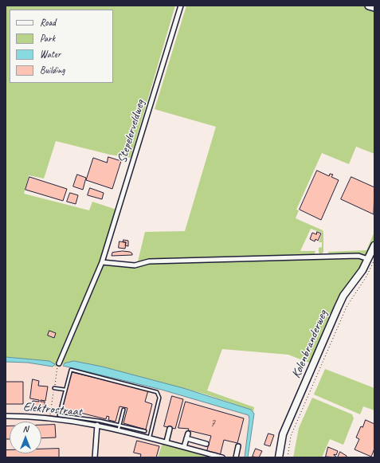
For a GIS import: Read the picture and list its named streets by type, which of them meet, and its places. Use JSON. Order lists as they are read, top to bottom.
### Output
{
  "streets": {
    "main road": ["Kolenbranderweg"],
    "street": ["Stepelerveldweg", "Elektrostraat"]
  },
  "house_numbers": ["7"],
  "legend": [
    "Road",
    "Park",
    "Water",
    "Building"
  ],
  "north": "top"
}
